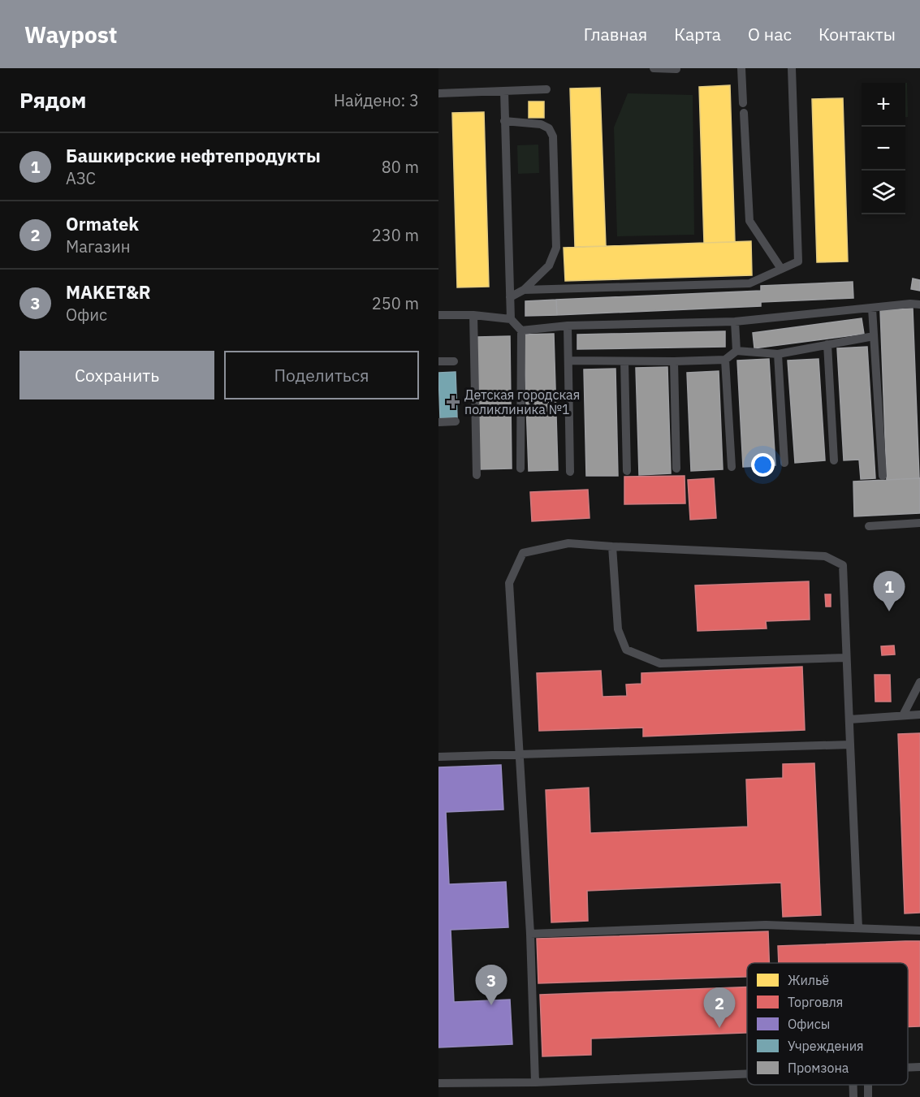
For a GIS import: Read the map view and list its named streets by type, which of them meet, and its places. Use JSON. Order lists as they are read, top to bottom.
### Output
{
  "places": {
    "health": ["Детская городская поликлиника №1"]
  },
  "legend": [
    "Жильё",
    "Торговля",
    "Офисы",
    "Учреждения",
    "Промзона"
  ],
  "page": {
    "header": "Waypost",
    "nav": [
      "Главная",
      "Карта",
      "О нас",
      "Контакты"
    ],
    "heading": ["Рядом", "Найдено: 3"],
    "map_buttons": ["+", "−"],
    "list": [
      {
        "mark": "1",
        "name": "Башкирские нефтепродукты",
        "note": "АЗС",
        "value": "80 m"
      },
      {
        "mark": "2",
        "name": "Ormatek",
        "note": "Магазин",
        "value": "230 m"
      },
      {
        "mark": "3",
        "name": "MAKET&R",
        "note": "Офис",
        "value": "250 m"
      }
    ],
    "buttons": ["Сохранить", "Поделиться"],
    "pins": ["1", "3", "2"]
  }
}
